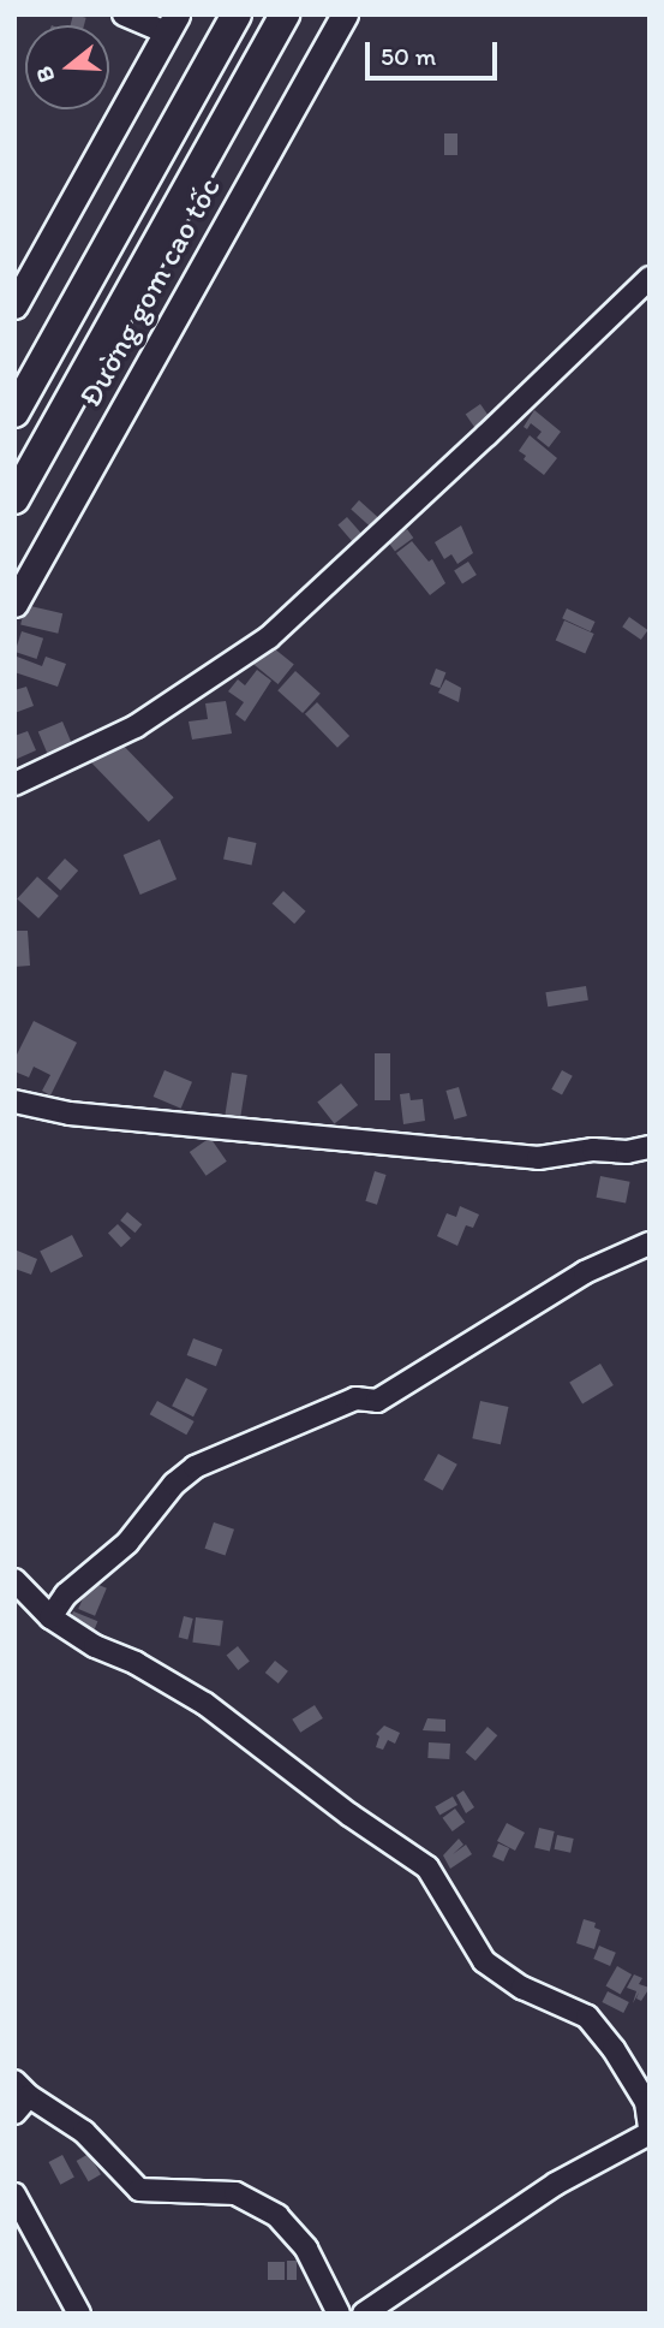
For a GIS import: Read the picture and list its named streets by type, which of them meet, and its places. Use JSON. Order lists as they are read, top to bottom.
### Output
{
  "streets": {
    "main road": ["Đường gom cao tốc"]
  },
  "scale_bar": "50 m",
  "north": "left"
}
